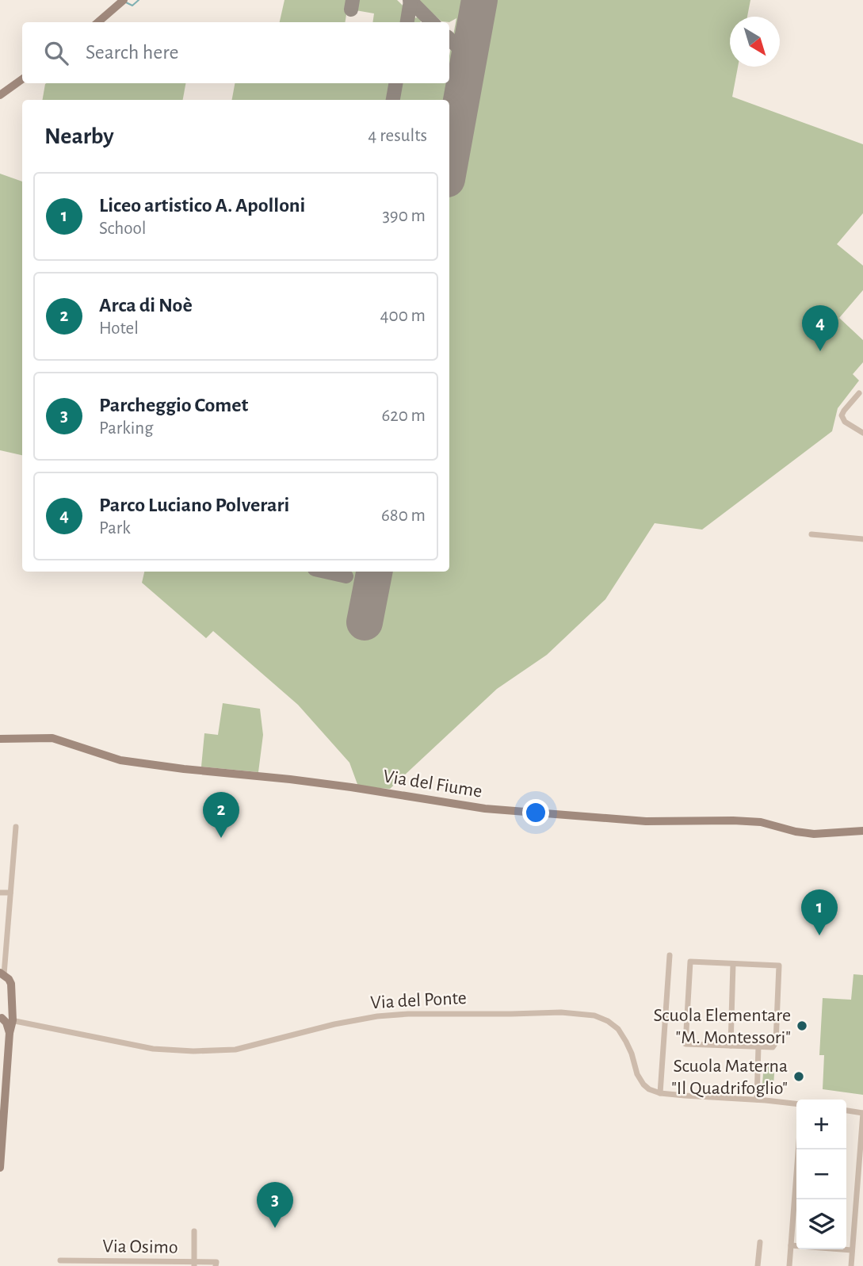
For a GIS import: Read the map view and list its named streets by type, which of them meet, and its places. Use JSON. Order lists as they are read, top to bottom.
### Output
{
  "streets": {
    "street": ["Via del Fiume", "Via del Ponte", "Via Osimo"]
  },
  "places": ["Scuola Elementare \"M. Montessori\"", "Scuola Materna \"Il Quadrifoglio\""],
  "north": "bottom right",
  "page": {
    "search": "Search here",
    "heading": ["Nearby", "4 results"],
    "list": [
      {
        "mark": "1",
        "name": "Liceo artistico A. Apolloni",
        "note": "School",
        "value": "390 m"
      },
      {
        "mark": "2",
        "name": "Arca di Noè",
        "note": "Hotel",
        "value": "400 m"
      },
      {
        "mark": "3",
        "name": "Parcheggio Comet",
        "note": "Parking",
        "value": "620 m"
      },
      {
        "mark": "4",
        "name": "Parco Luciano Polverari",
        "note": "Park",
        "value": "680 m"
      }
    ],
    "pins": [
      "4",
      "2",
      "1",
      "3"
    ],
    "map_buttons": ["+", "−"]
  }
}
